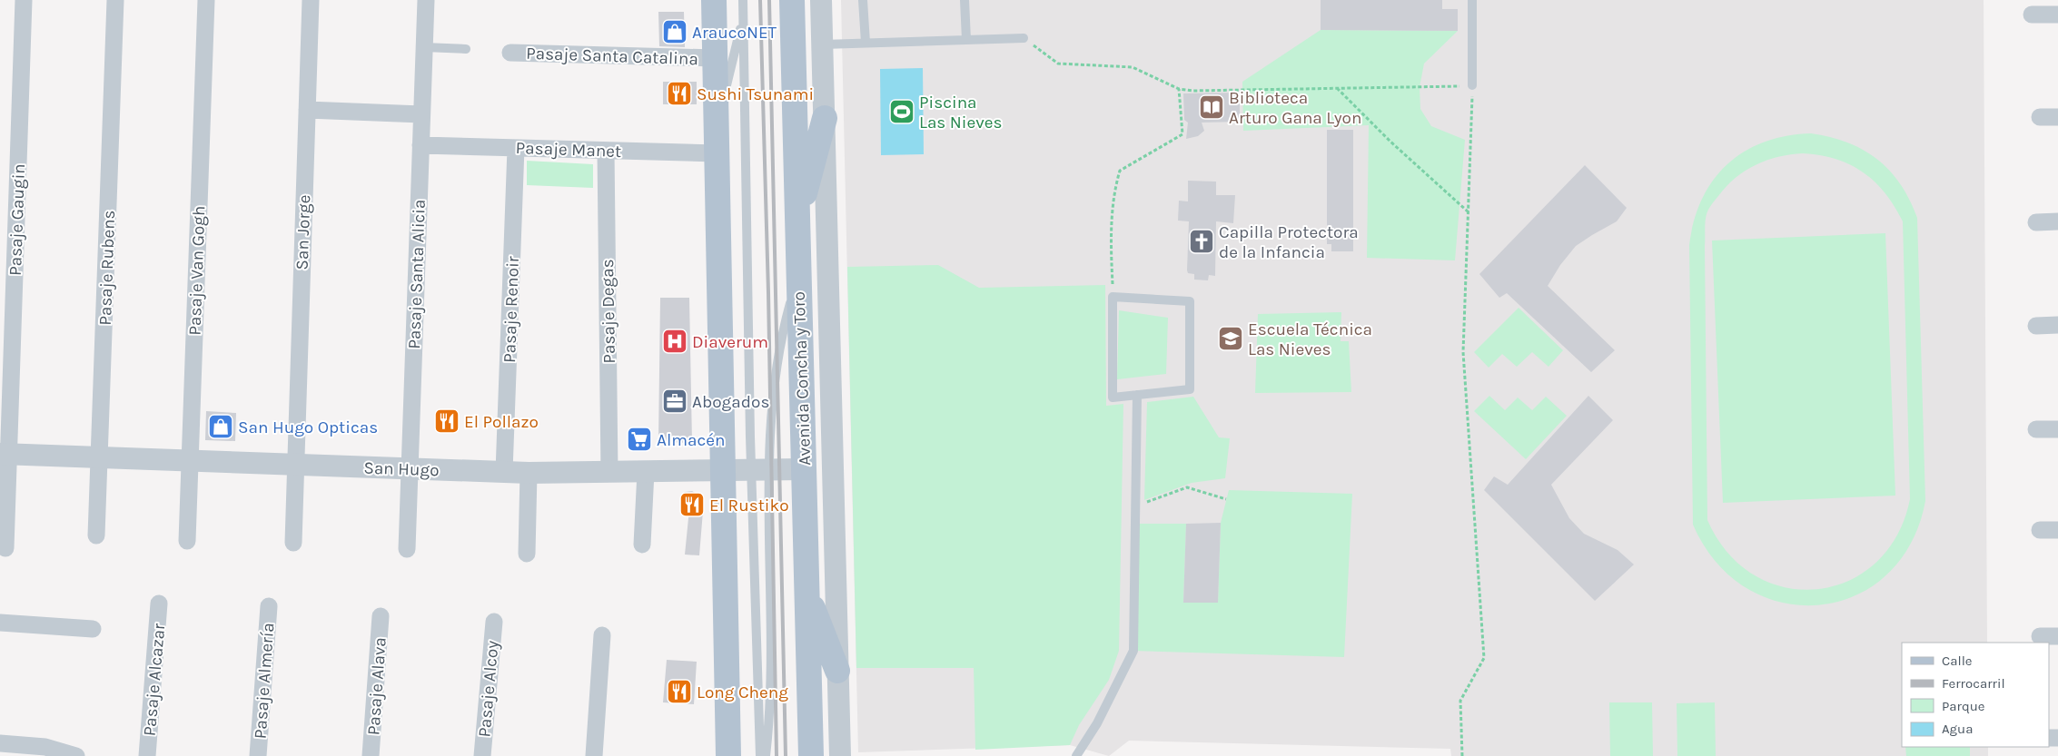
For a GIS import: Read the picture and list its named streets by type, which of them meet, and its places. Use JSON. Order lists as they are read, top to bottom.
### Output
{
  "streets": {
    "main road": ["Avenida Concha y Toro"],
    "street": [
      "Pasaje Santa Catalina",
      "Pasaje Manet",
      "Pasaje Gaugin",
      "San Jorge",
      "Pasaje Rubens",
      "Pasaje Van Gogh",
      "Pasaje Santa Alicia",
      "Pasaje Renoir",
      "Pasaje Degas",
      "San Hugo",
      "Pasaje Alcazar",
      "Pasaje Almería",
      "Pasaje Alava",
      "Pasaje Alcoy"
    ]
  },
  "crossings": [
    ["Pasaje Manet", "Pasaje Santa Alicia"],
    ["Pasaje Manet", "Pasaje Renoir"],
    ["Pasaje Manet", "Pasaje Degas"],
    ["Pasaje Gaugin", "San Hugo"],
    ["San Jorge", "San Hugo"],
    ["Pasaje Rubens", "San Hugo"],
    ["Pasaje Van Gogh", "San Hugo"],
    ["Pasaje Santa Alicia", "San Hugo"],
    ["Pasaje Renoir", "San Hugo"],
    ["Pasaje Degas", "San Hugo"],
    ["Avenida Concha y Toro", "San Hugo"]
  ],
  "places": {
    "shop": ["AraucoNET", "San Hugo Opticas"],
    "restaurant": [
      "Sushi Tsunami",
      "El Pollazo",
      "El Rustiko",
      "Long Cheng"
    ],
    "library": ["Biblioteca Arturo Gana Lyon"],
    "sports": ["Piscina Las Nieves"],
    "church": ["Capilla Protectora de la Infancia"],
    "school or university": ["Escuela Técnica Las Nieves"],
    "hospital": ["Diaverum"],
    "office": ["Abogados"],
    "supermarket": ["Almacén"]
  },
  "legend": [
    "Calle",
    "Ferrocarril",
    "Parque",
    "Agua"
  ]
}
